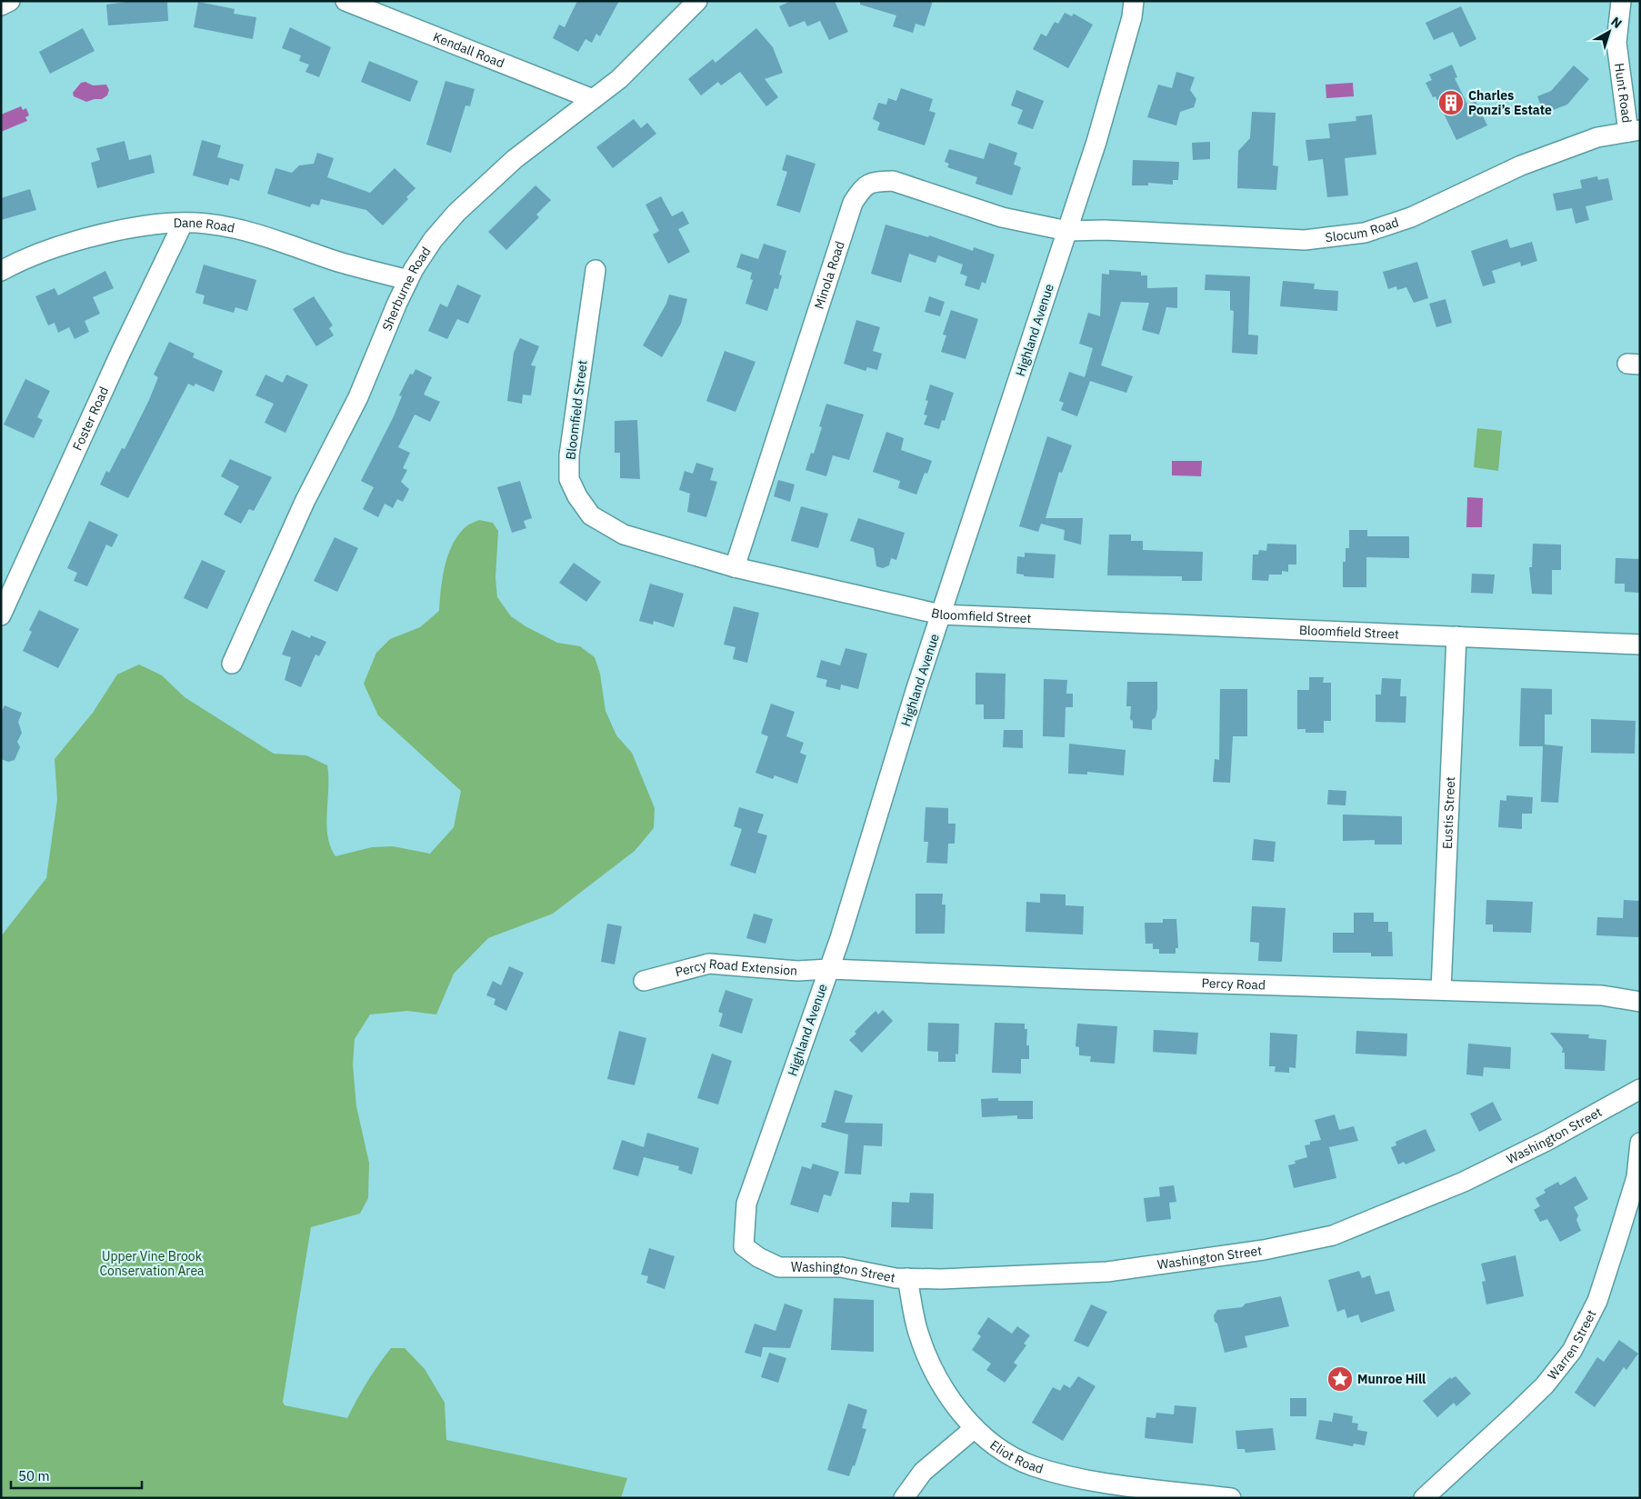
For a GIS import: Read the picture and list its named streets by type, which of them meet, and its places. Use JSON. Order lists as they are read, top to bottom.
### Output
{
  "streets": {
    "street": [
      "Kendall Road",
      "Hunt Road",
      "Dane Road",
      "Slocum Road",
      "Minola Road",
      "Sherburne Road",
      "Highland Avenue",
      "Bloomfield Street",
      "Foster Road",
      "Eustis Street",
      "Percy Road Extension",
      "Percy Road",
      "Washington Street",
      "Warren Street",
      "Eliot Road"
    ]
  },
  "crossings": [
    ["Kendall Road", "Sherburne Road"],
    ["Hunt Road", "Slocum Road"],
    ["Dane Road", "Sherburne Road"],
    ["Dane Road", "Foster Road"],
    ["Slocum Road", "Minola Road"],
    ["Slocum Road", "Highland Avenue"],
    ["Minola Road", "Highland Avenue"],
    ["Minola Road", "Bloomfield Street"],
    ["Highland Avenue", "Bloomfield Street"],
    ["Highland Avenue", "Percy Road Extension"],
    ["Highland Avenue", "Percy Road"],
    ["Highland Avenue", "Washington Street"],
    ["Bloomfield Street", "Eustis Street"],
    ["Eustis Street", "Percy Road"],
    ["Percy Road Extension", "Percy Road"],
    ["Washington Street", "Eliot Road"]
  ],
  "parks": ["Upper Vine Brook Conservation Area"],
  "places": {
    "building": ["Charles Ponzi’s Estate"],
    "place": ["Munroe Hill"]
  },
  "scale_bar": "50 m",
  "north": "top right"
}
